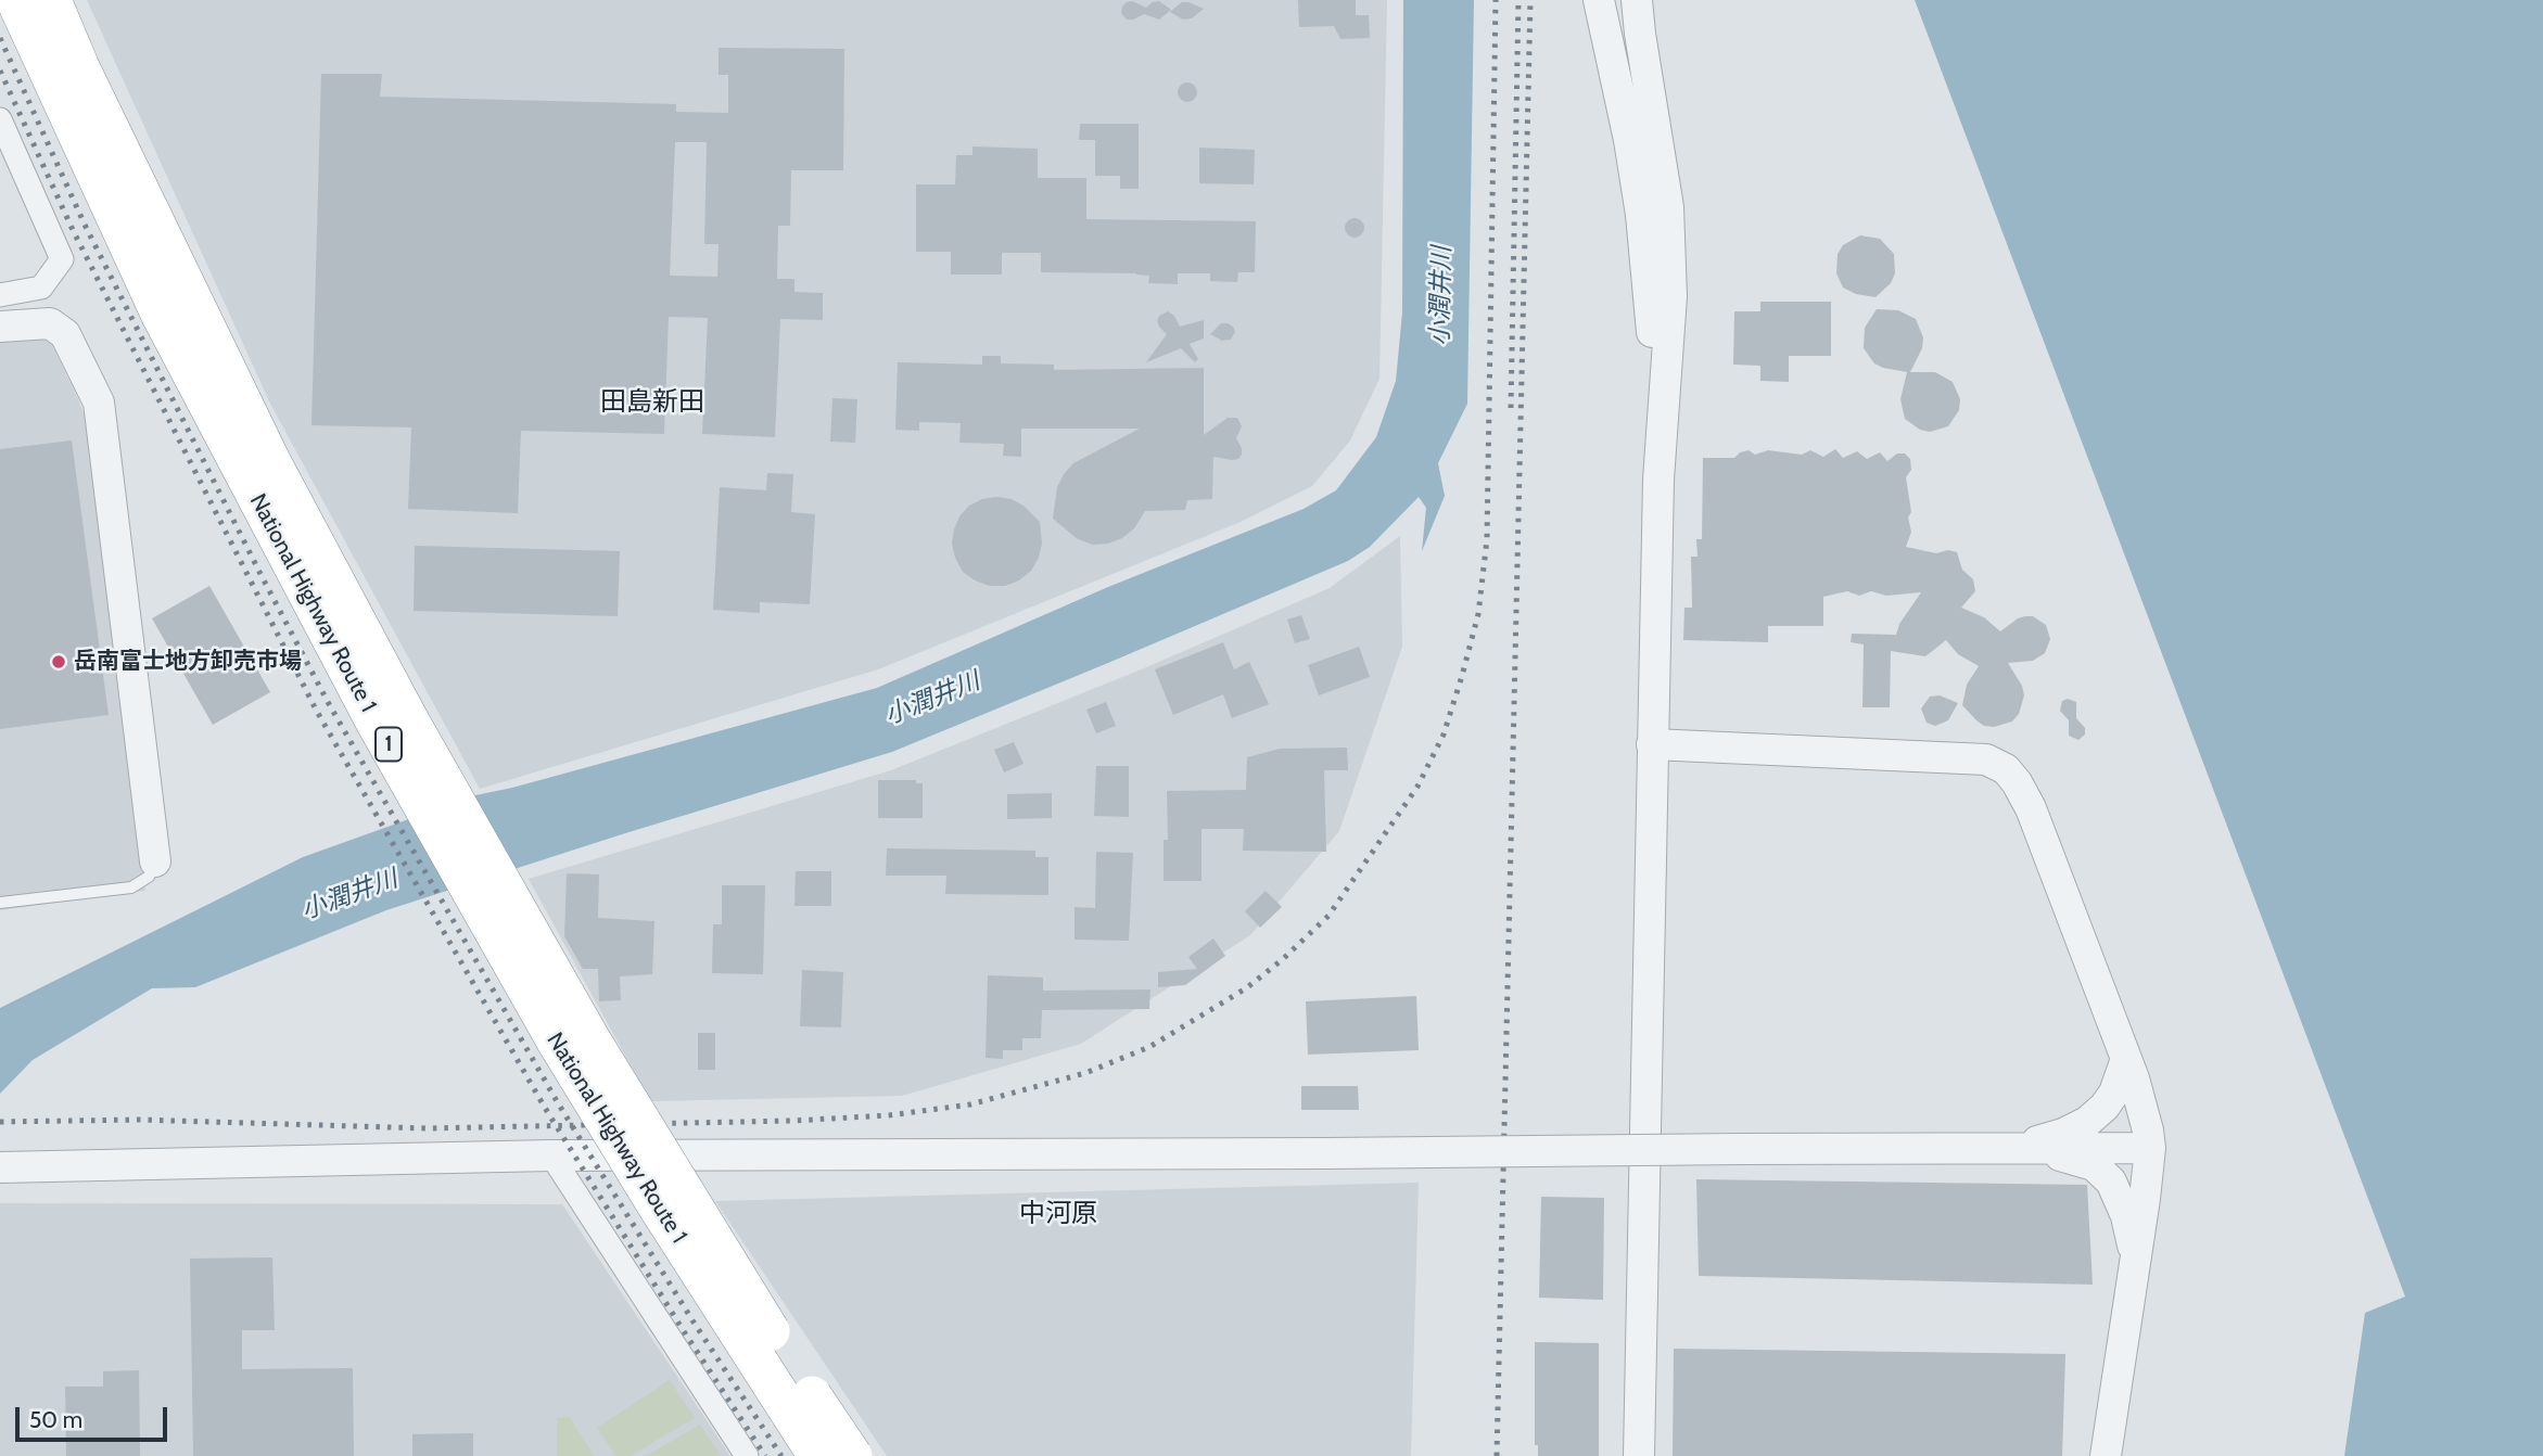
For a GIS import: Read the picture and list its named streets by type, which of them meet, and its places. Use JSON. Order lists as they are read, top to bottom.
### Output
{
  "streets": {
    "highway": ["National Highway Route 1", "1"]
  },
  "districts": ["田島新田", "中河原"],
  "water": ["小潤井川"],
  "places": ["岳南富士地方卸売市場"],
  "scale_bar": "50 m"
}
